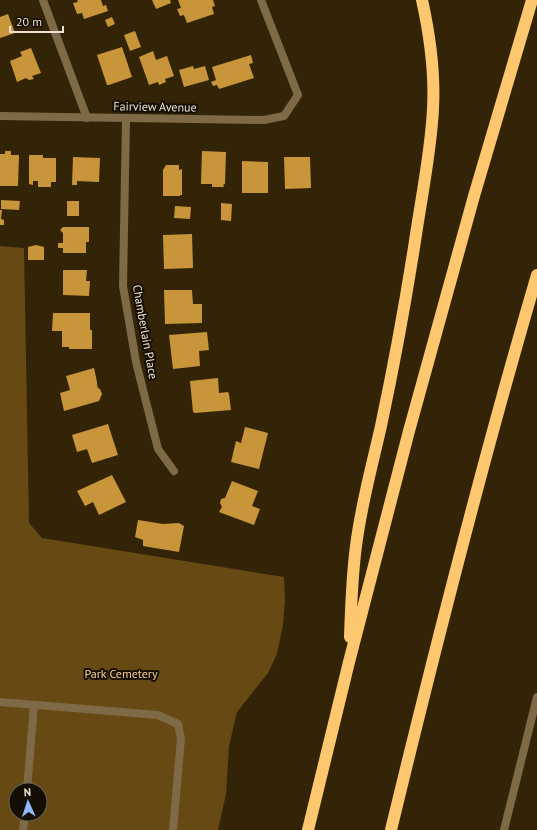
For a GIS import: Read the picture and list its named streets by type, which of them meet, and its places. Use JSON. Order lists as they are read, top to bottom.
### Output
{
  "streets": {
    "street": ["Fairview Avenue", "Chamberlain Place"]
  },
  "crossings": [
    ["Fairview Avenue", "Chamberlain Place"]
  ],
  "parks": ["Park Cemetery"],
  "scale_bar": "20 m",
  "north": "top"
}
